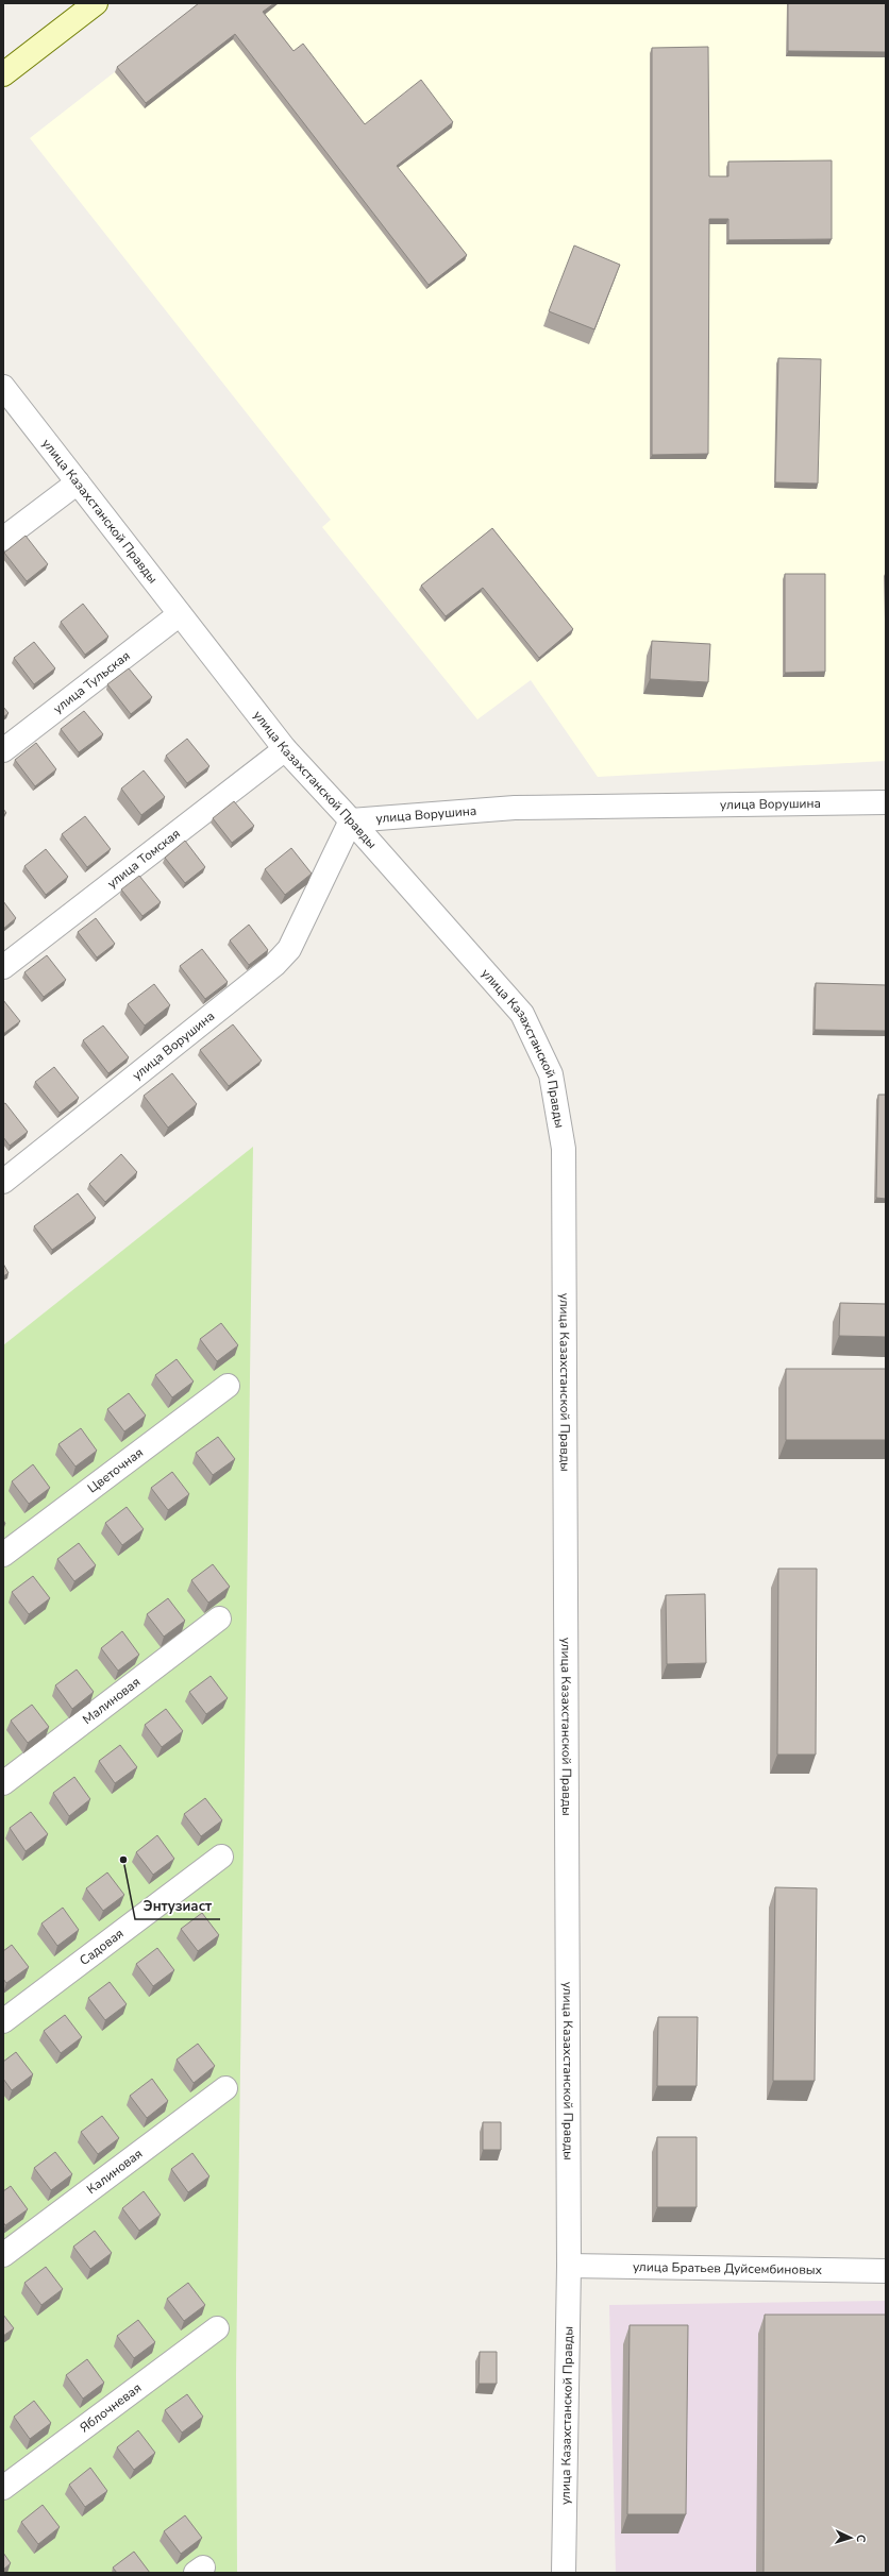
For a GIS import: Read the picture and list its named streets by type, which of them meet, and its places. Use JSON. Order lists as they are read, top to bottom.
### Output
{
  "streets": {
    "street": [
      "улица Казахстанской Правды",
      "улица Тульская",
      "улица Ворушина",
      "улица Томская",
      "Цветочная",
      "Малиновая",
      "Садовая",
      "Калиновая",
      "улица Братьев Дуйсембиновых",
      "Яблочневая"
    ]
  },
  "crossings": [
    ["улица Казахстанской Правды", "улица Тульская"],
    ["улица Казахстанской Правды", "улица Ворушина"],
    ["улица Казахстанской Правды", "улица Томская"],
    ["улица Казахстанской Правды", "улица Братьев Дуйсембиновых"]
  ],
  "places": ["Энтузиаст"],
  "north": "right"
}
